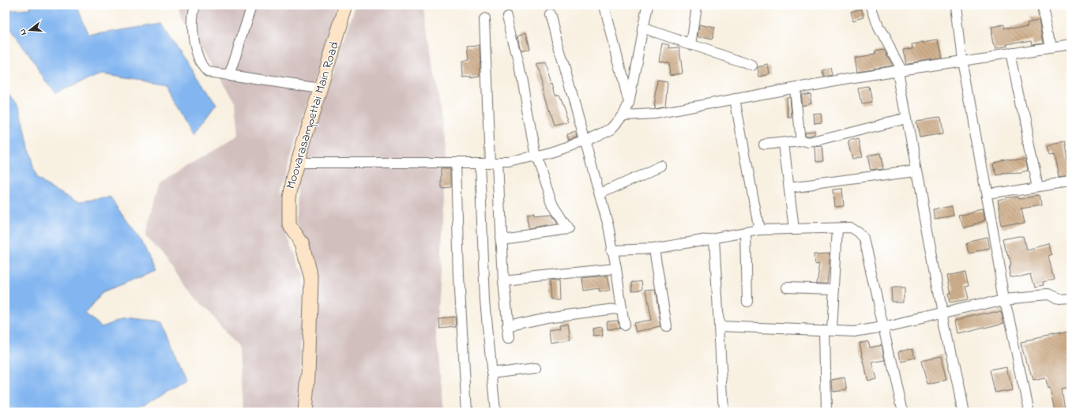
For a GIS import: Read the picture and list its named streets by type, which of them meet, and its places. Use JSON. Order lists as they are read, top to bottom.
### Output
{
  "streets": {
    "street": ["Moovarasampettai Main Road"]
  },
  "north": "left"
}
